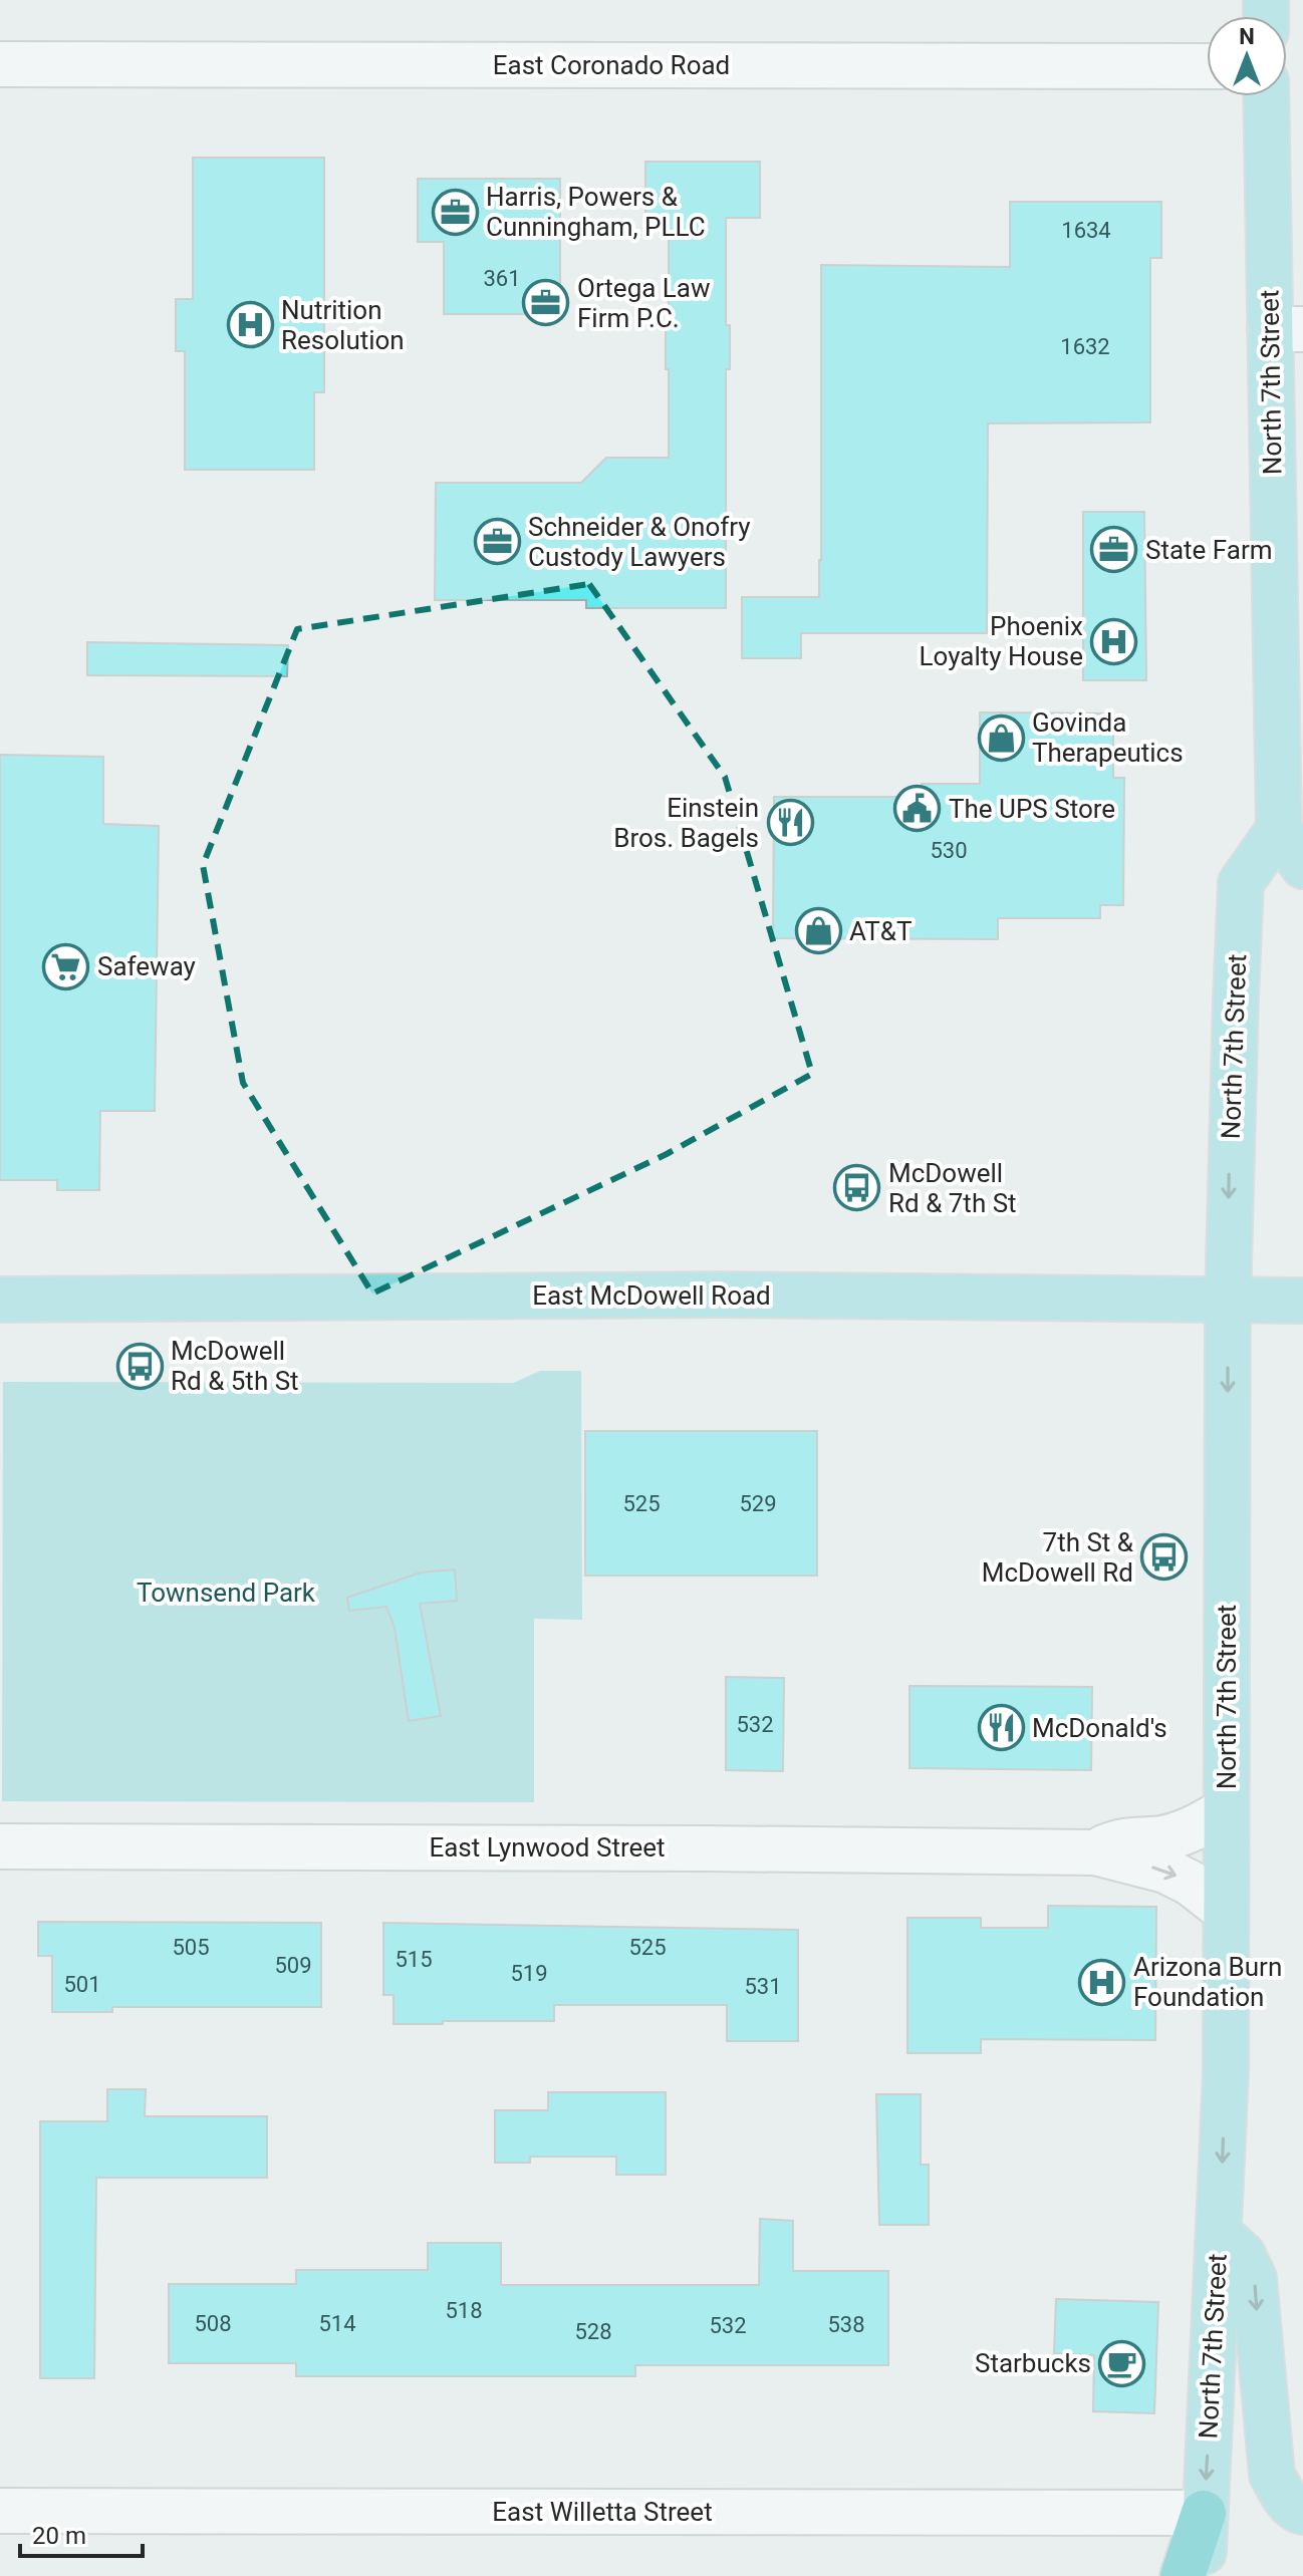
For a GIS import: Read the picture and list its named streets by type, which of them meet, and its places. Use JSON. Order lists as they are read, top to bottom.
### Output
{
  "streets": {
    "main road": ["North 7th Street", "East McDowell Road"],
    "street": ["East Coronado Road", "East Lynwood Street", "East Willetta Street"]
  },
  "crossings": [
    ["North 7th Street", "East McDowell Road"],
    ["North 7th Street", "East Lynwood Street"],
    ["North 7th Street", "East Willetta Street"]
  ],
  "one_way": ["North 7th Street"],
  "parks": ["Townsend Park"],
  "places": {
    "office": [
      "Harris, Powers & Cunningham, PLLC",
      "Ortega Law Firm P.C.",
      "Schneider & Onofry Custody Lawyers",
      "State Farm"
    ],
    "hospital": ["Nutrition Resolution", "Phoenix Loyalty House", "Arizona Burn Foundation"],
    "shop": ["Govinda Therapeutics", "AT&T"],
    "public building": ["The UPS Store"],
    "restaurant": ["Einstein Bros. Bagels", "McDonald's"],
    "supermarket": ["Safeway"],
    "bus stop": ["McDowell Rd & 7th St", "McDowell Rd & 5th St", "7th St & McDowell Rd"],
    "cafe": ["Starbucks"]
  },
  "house_numbers": [
    "1634",
    "361",
    "1632",
    "530",
    "525",
    "529",
    "532",
    "505",
    "525",
    "515",
    "509",
    "519",
    "501",
    "531",
    "518",
    "508",
    "514",
    "538",
    "532",
    "528"
  ],
  "scale_bar": "20 m",
  "north": "top"
}
